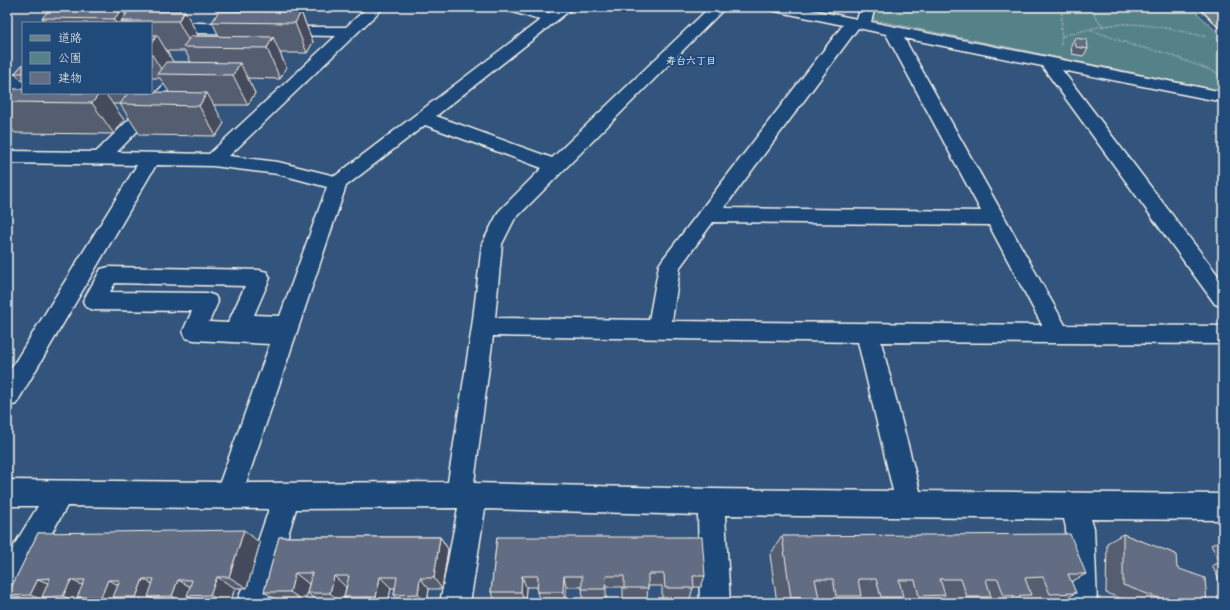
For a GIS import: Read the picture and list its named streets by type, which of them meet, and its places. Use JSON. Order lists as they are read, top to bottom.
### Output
{
  "districts": ["寿台六丁目"],
  "legend": ["道路", "公園", "建物"]
}
